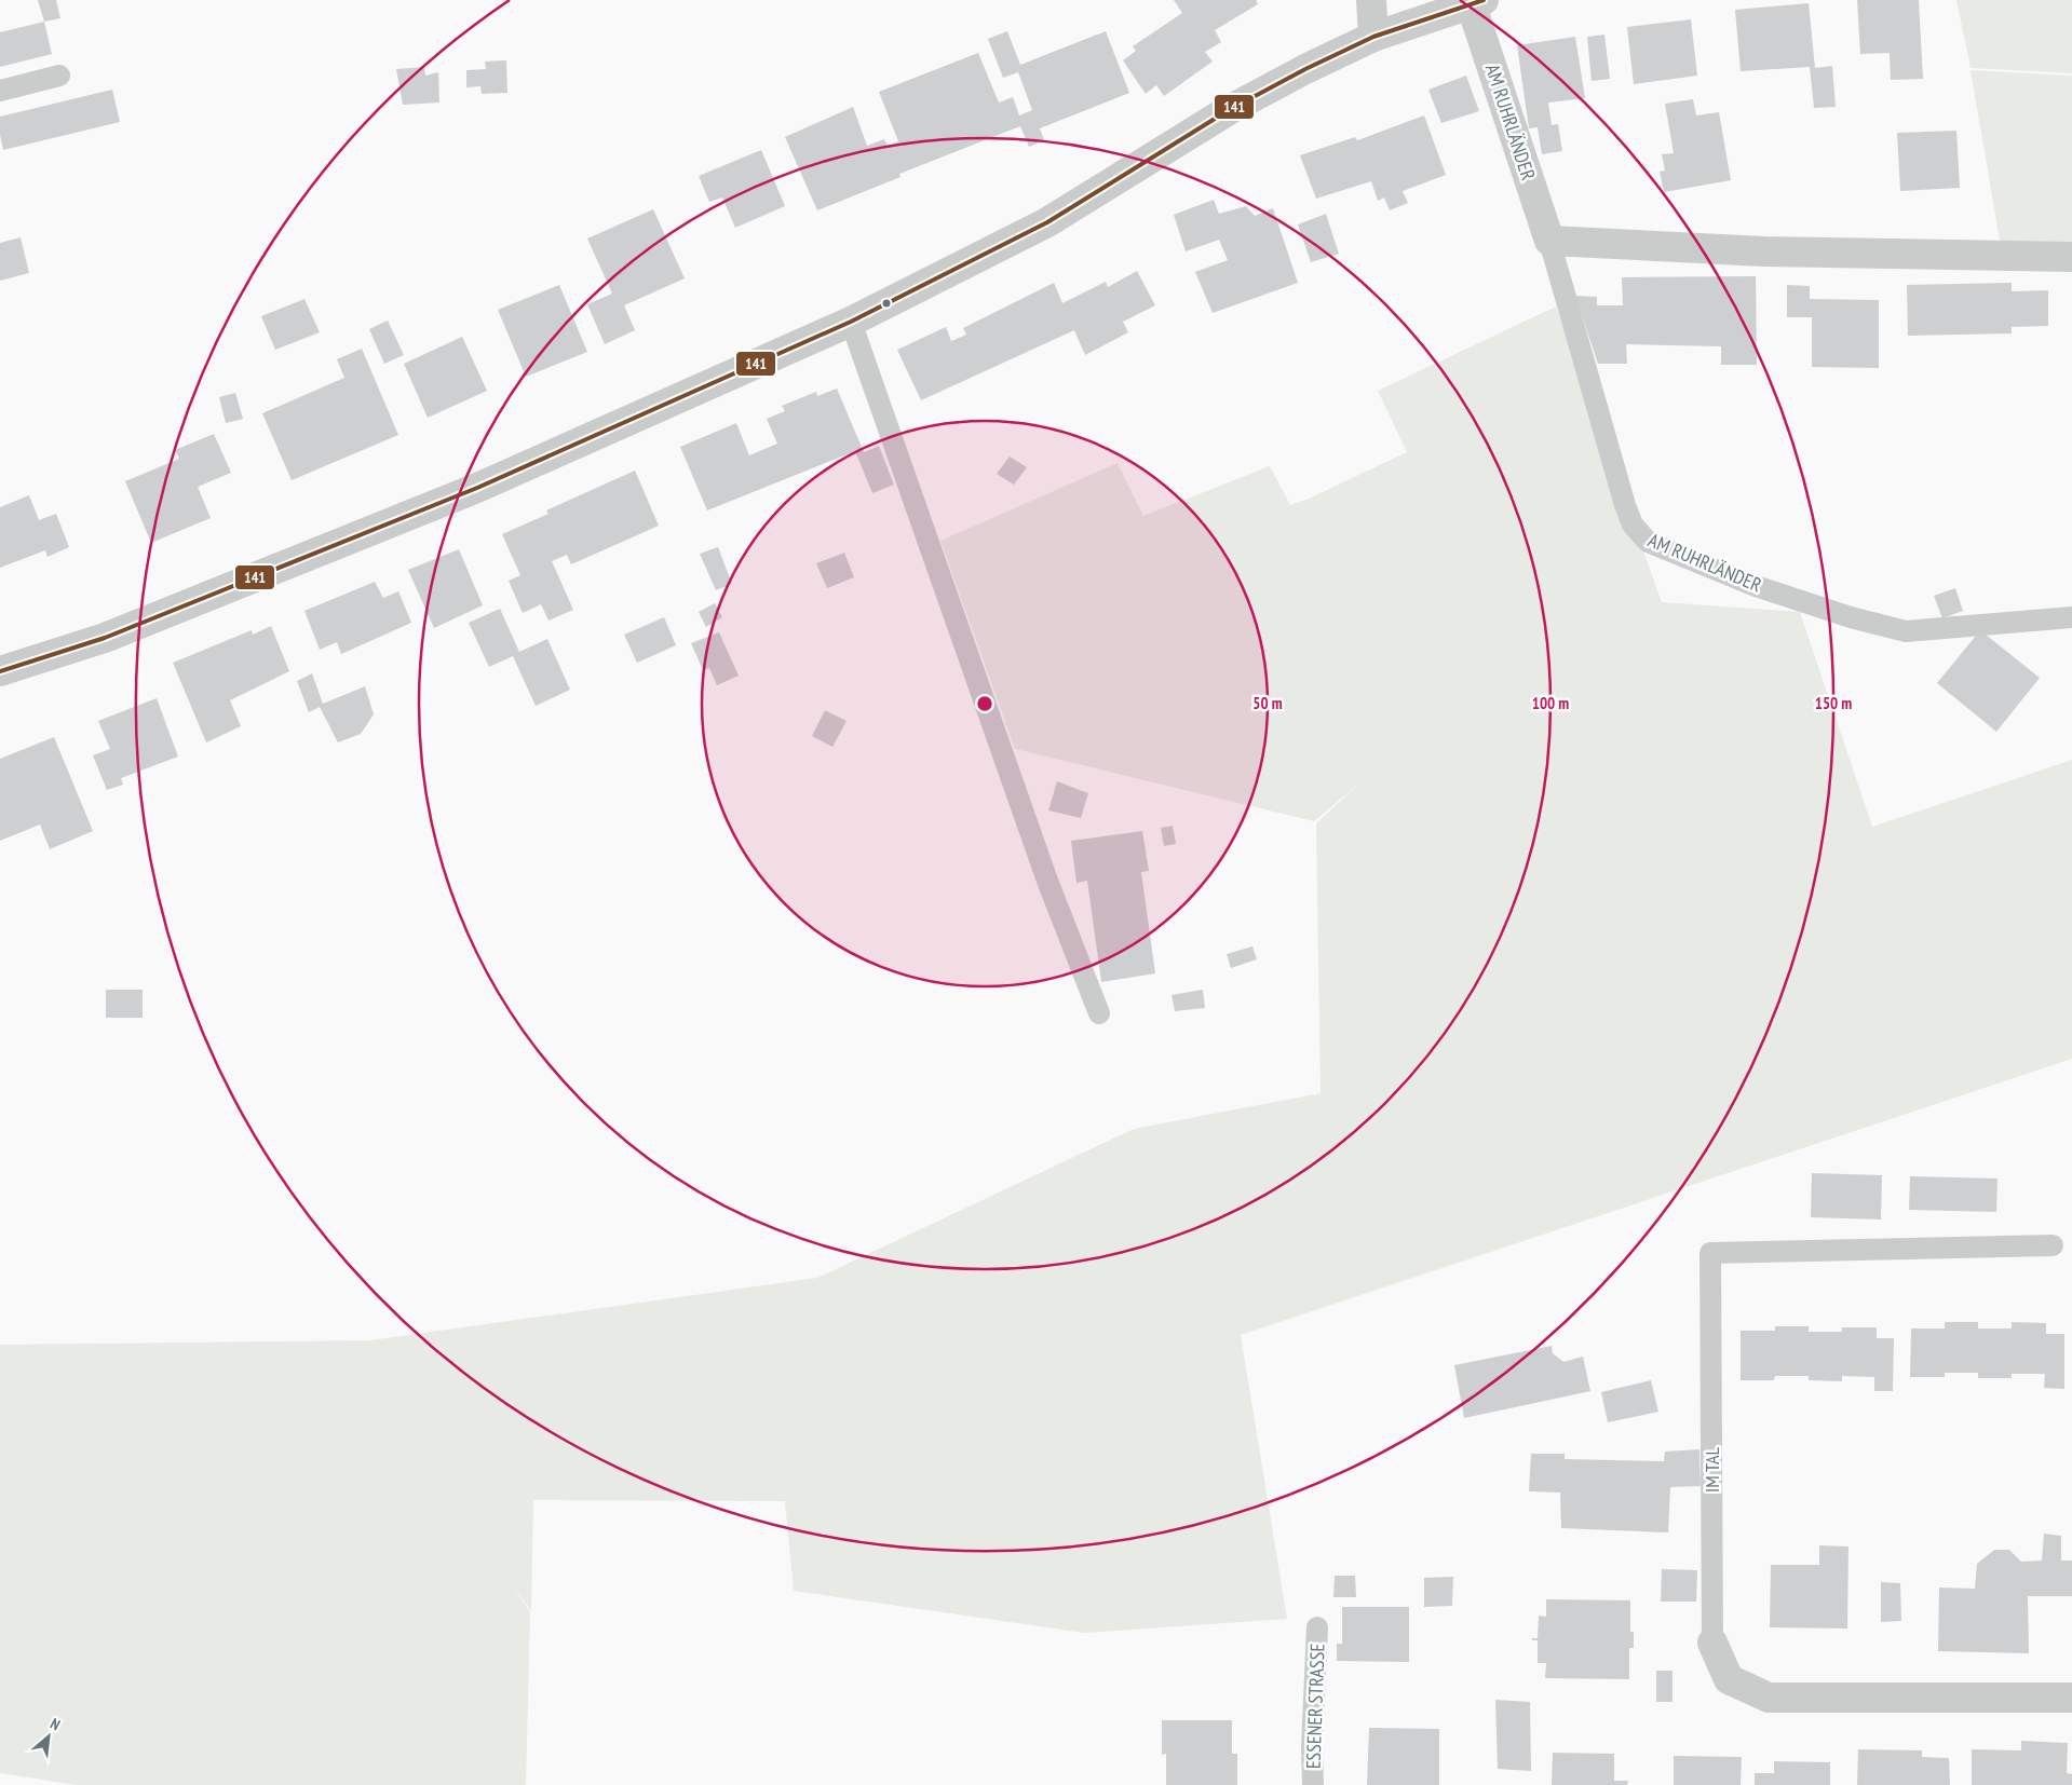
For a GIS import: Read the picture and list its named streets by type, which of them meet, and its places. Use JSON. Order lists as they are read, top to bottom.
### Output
{
  "streets": {
    "street": ["AM RUHRLÄNDER", "IM TAL"],
    "lane": ["ESSENER STRASSE"]
  },
  "lines": ["transit line 141"],
  "north": "top right",
  "rings": ["50 m", "100 m", "150 m"]
}
